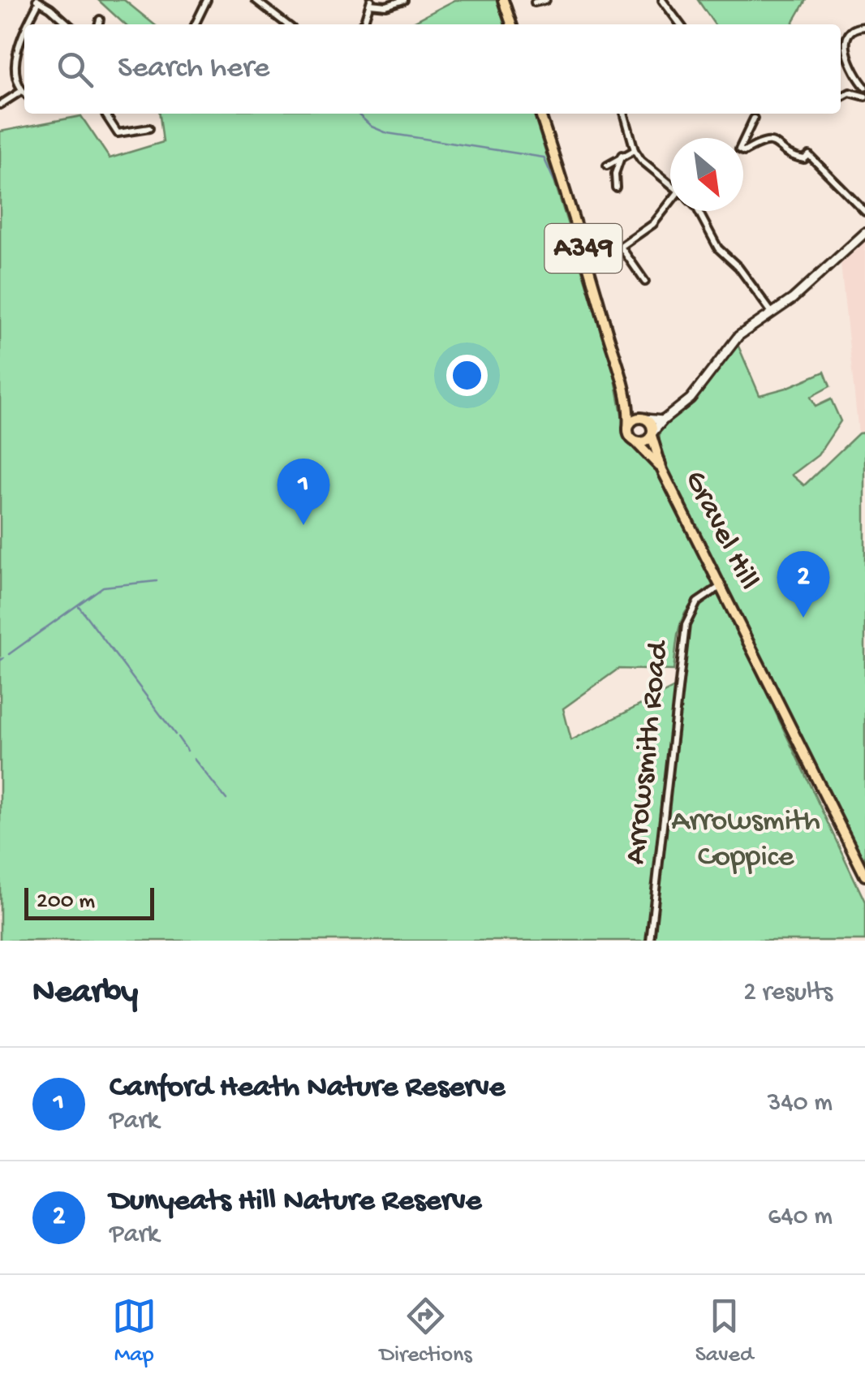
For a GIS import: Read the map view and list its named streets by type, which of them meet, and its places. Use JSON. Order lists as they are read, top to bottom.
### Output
{
  "streets": {
    "main road": ["A349", "Gravel Hill"],
    "street": ["Arrowsmith Road"]
  },
  "crossings": [
    ["A349", "Gravel Hill"],
    ["Gravel Hill", "Arrowsmith Road"]
  ],
  "parks": ["Arrowsmith Coppice"],
  "scale_bar": "200 m",
  "north": "bottom right",
  "page": {
    "search": "Search here",
    "pins": ["1", "2"],
    "scale": "200 m",
    "heading": ["Nearby", "2 results"],
    "list": [
      {
        "mark": "1",
        "name": "Canford Heath Nature Reserve",
        "note": "Park",
        "value": "340 m"
      },
      {
        "mark": "2",
        "name": "Dunyeats Hill Nature Reserve",
        "note": "Park",
        "value": "640 m"
      }
    ],
    "nav": ["Map", "Directions", "Saved"]
  }
}
